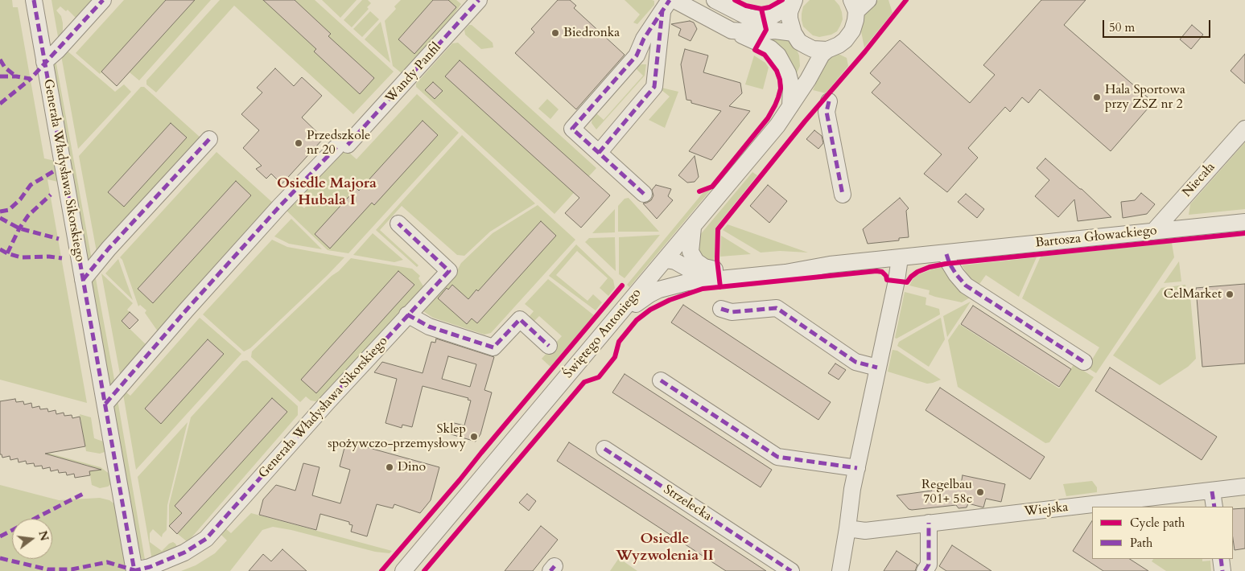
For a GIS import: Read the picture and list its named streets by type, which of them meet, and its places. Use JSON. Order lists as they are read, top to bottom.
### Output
{
  "streets": {
    "street": [
      "Wandy Panfil",
      "Generała Władysława Sikorskiego",
      "Niecała",
      "Bartosza Głowackiego",
      "Świętego Antoniego",
      "Strzelecka",
      "Wiejska"
    ]
  },
  "crossings": [
    ["Wandy Panfil", "Generała Władysława Sikorskiego"],
    ["Niecała", "Bartosza Głowackiego"],
    ["Bartosza Głowackiego", "Świętego Antoniego"]
  ],
  "districts": ["Osiedle Majora Hubala I", "Osiedle Wyzwolenia II"],
  "places": [
    "Biedronka",
    "Hala Sportowa przy ZSZ nr 2",
    "Przedszkole nr 20",
    "CelMarket",
    "Sklep spożywczo-przemysłowy",
    "Dino",
    "Regelbau 701+ 58c"
  ],
  "legend": ["Cycle path", "Path"],
  "scale_bar": "50 m",
  "north": "right"
}
